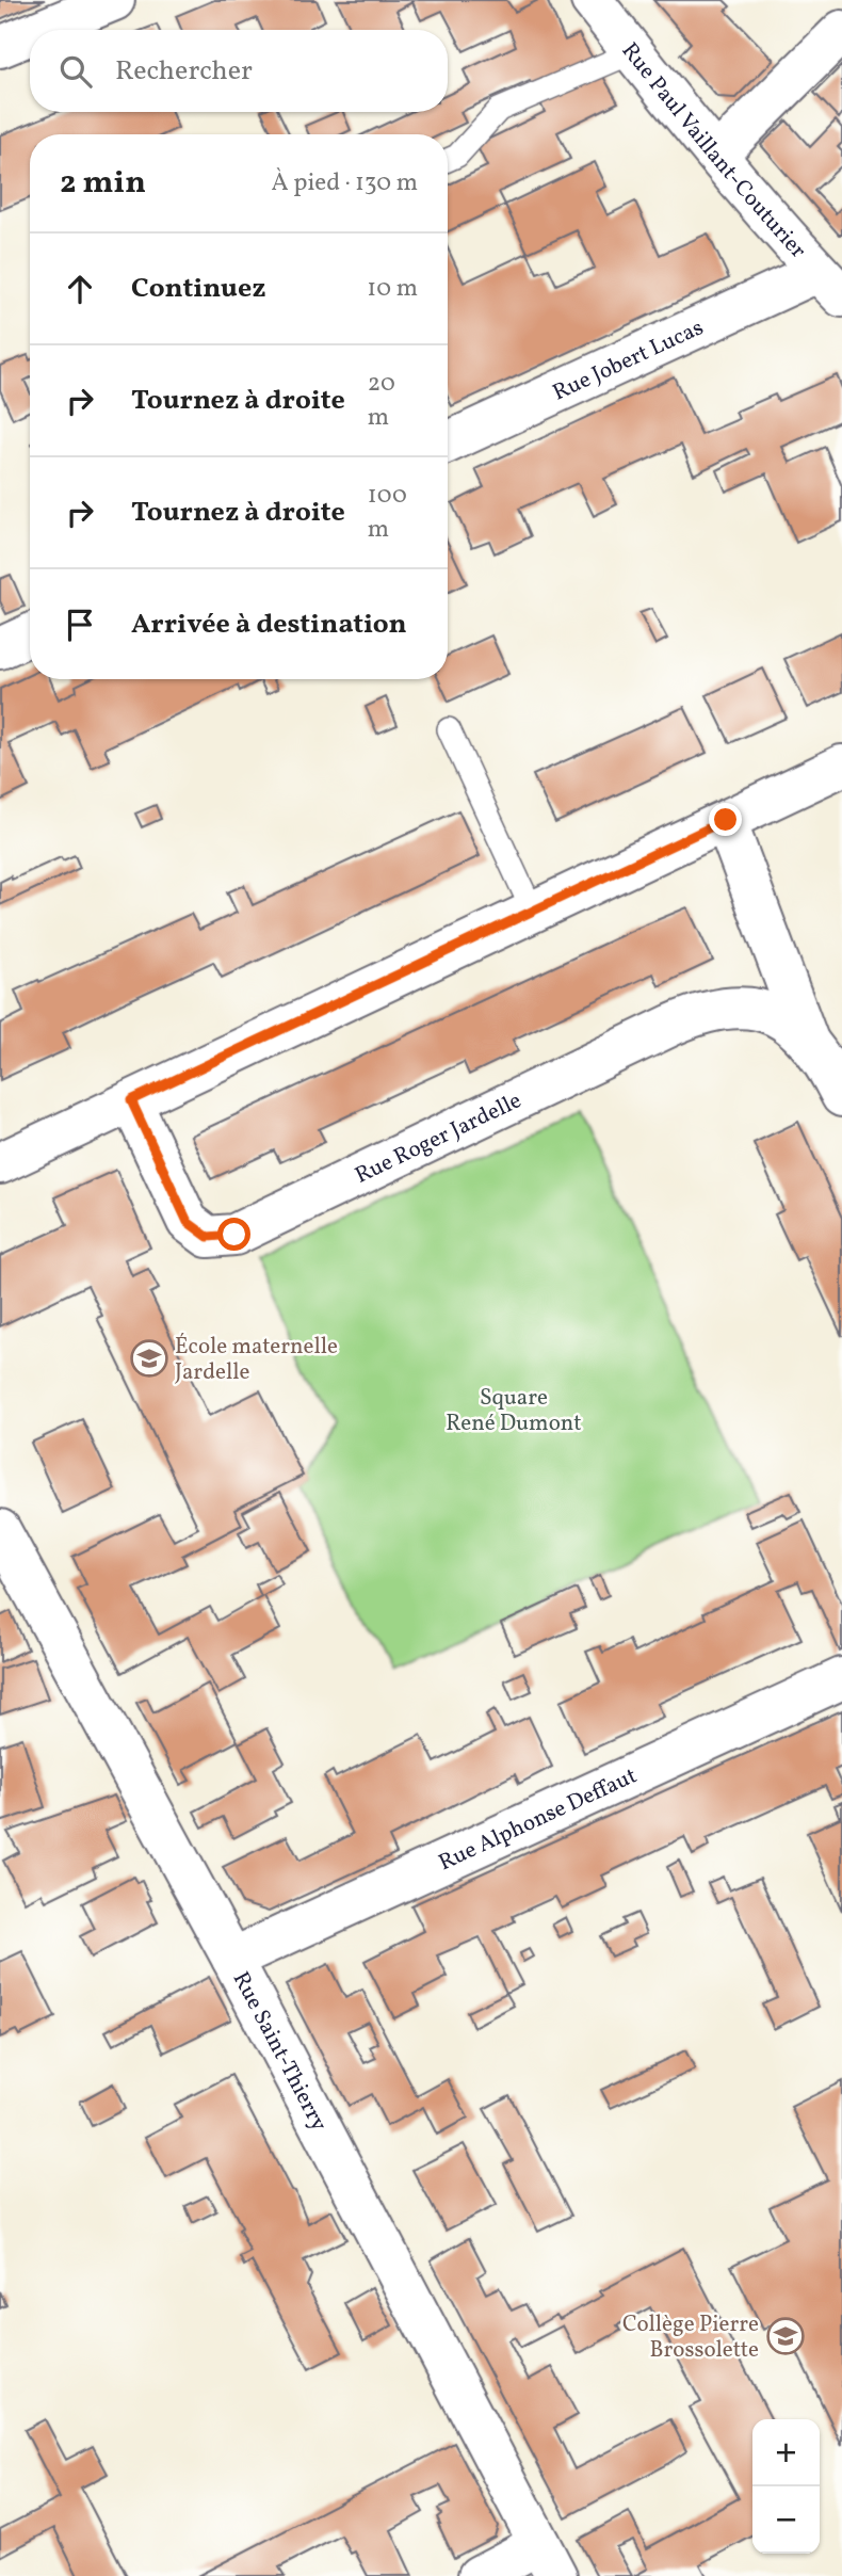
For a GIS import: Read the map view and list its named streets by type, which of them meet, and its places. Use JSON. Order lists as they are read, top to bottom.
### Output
{
  "streets": {
    "street": [
      "Rue Paul Vaillant-Couturier",
      "Rue Jobert Lucas",
      "Rue Roger Jardelle",
      "Rue Alphonse Deffaut",
      "Rue Saint-Thierry"
    ]
  },
  "crossings": [
    ["Rue Paul Vaillant-Couturier", "Rue Jobert Lucas"],
    ["Rue Alphonse Deffaut", "Rue Saint-Thierry"]
  ],
  "parks": ["Square René Dumont"],
  "places": {
    "school or university": ["École maternelle Jardelle", "Collège Pierre Brossolette"]
  },
  "page": {
    "search": "Rechercher",
    "heading": ["2 min", "À pied · 130 m"],
    "list": [
      ["Continuez", "10 m"],
      ["Tournez à droite", "20 m"],
      ["Tournez à droite", "100 m"],
      "Arrivée à destination"
    ],
    "map_buttons": ["+", "−"]
  }
}
